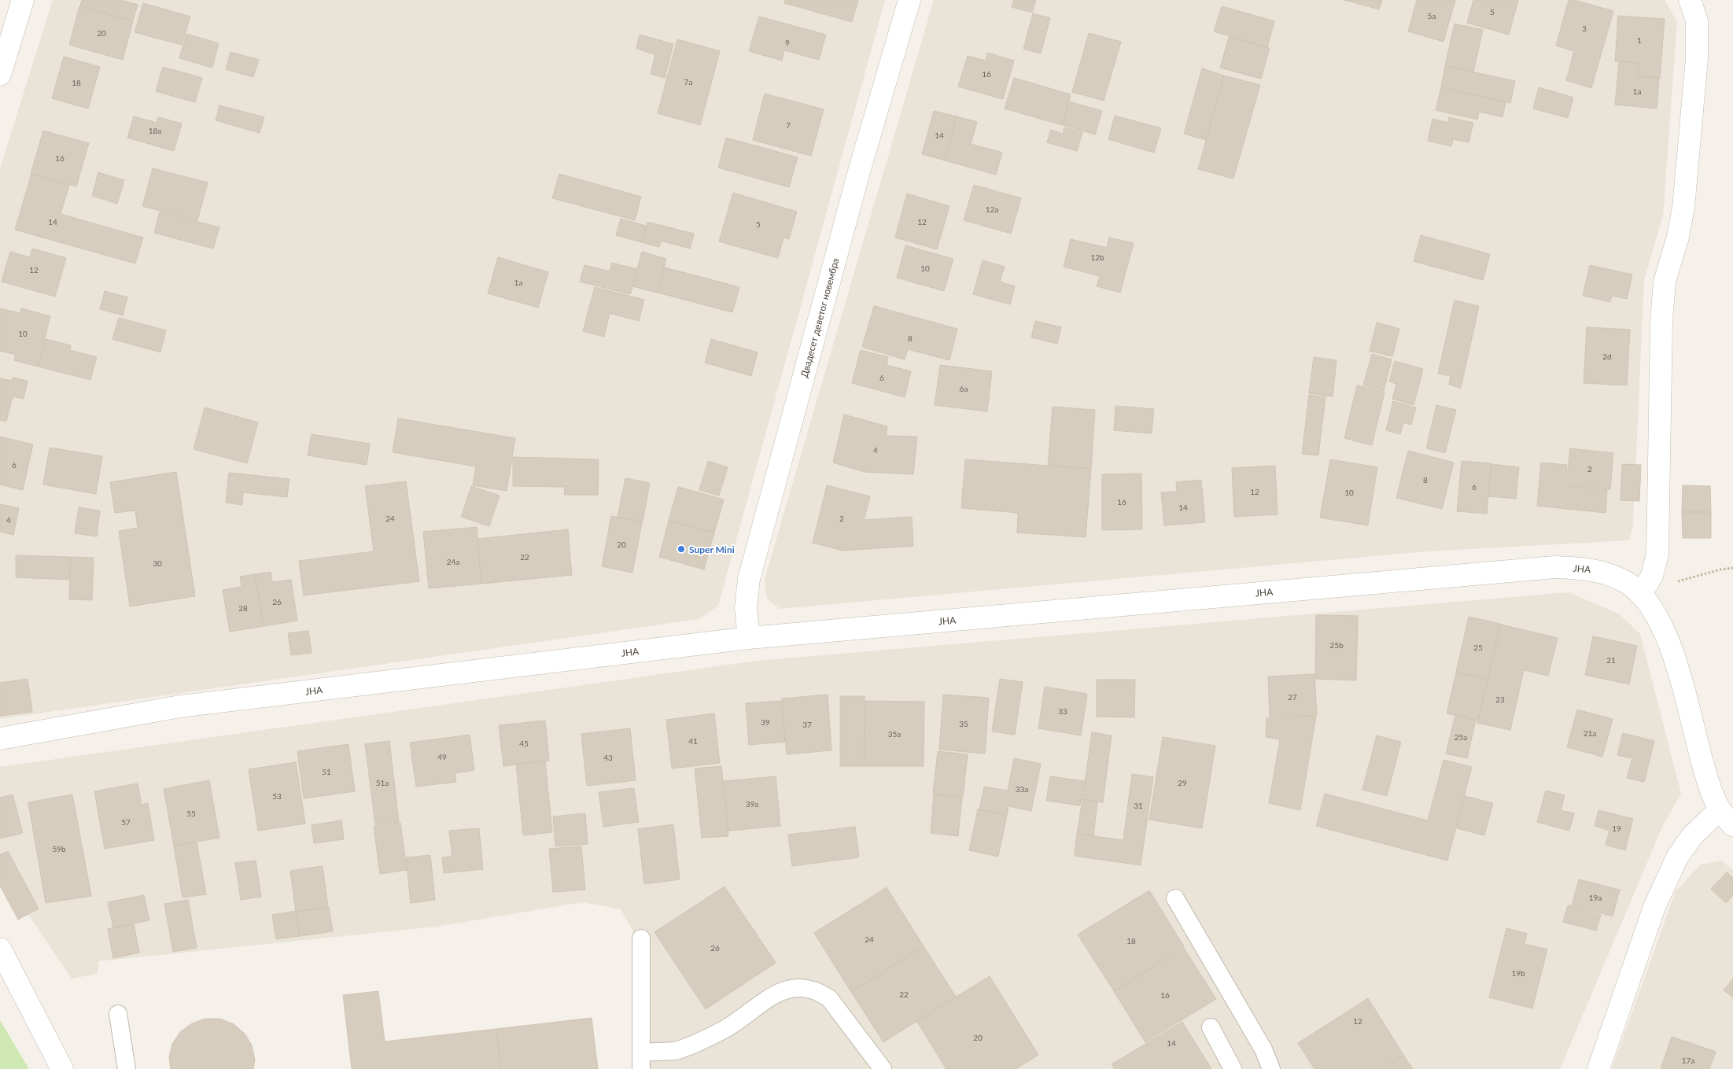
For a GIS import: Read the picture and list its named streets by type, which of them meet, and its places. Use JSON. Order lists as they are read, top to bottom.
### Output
{
  "streets": {
    "street": ["Двадесет деветог новембра", "ЈНА"]
  },
  "crossings": [
    ["Двадесет деветог новембра", "ЈНА"]
  ],
  "places": ["Super Mini"],
  "house_numbers": [
    "5",
    "5a",
    "3",
    "20",
    "1",
    "9",
    "16",
    "7a",
    "18",
    "1a",
    "7",
    "18a",
    "14",
    "16",
    "12a",
    "14",
    "12",
    "5",
    "12b",
    "10",
    "12",
    "1a",
    "10",
    "8",
    "2d",
    "6",
    "6a",
    "4",
    "6",
    "2",
    "8",
    "6",
    "12",
    "10",
    "16",
    "14",
    "24",
    "2",
    "4",
    "20",
    "22",
    "24a",
    "30",
    "26",
    "28",
    "25b",
    "25",
    "21",
    "27",
    "23",
    "33",
    "39",
    "35",
    "37",
    "21a",
    "35a",
    "25a",
    "41",
    "45",
    "49",
    "43",
    "51",
    "51a",
    "29",
    "33a",
    "53",
    "39a",
    "31",
    "55",
    "57",
    "19",
    "59b",
    "19a",
    "24",
    "18",
    "26",
    "19b",
    "22",
    "16",
    "12",
    "20",
    "14",
    "17a"
  ]
}
